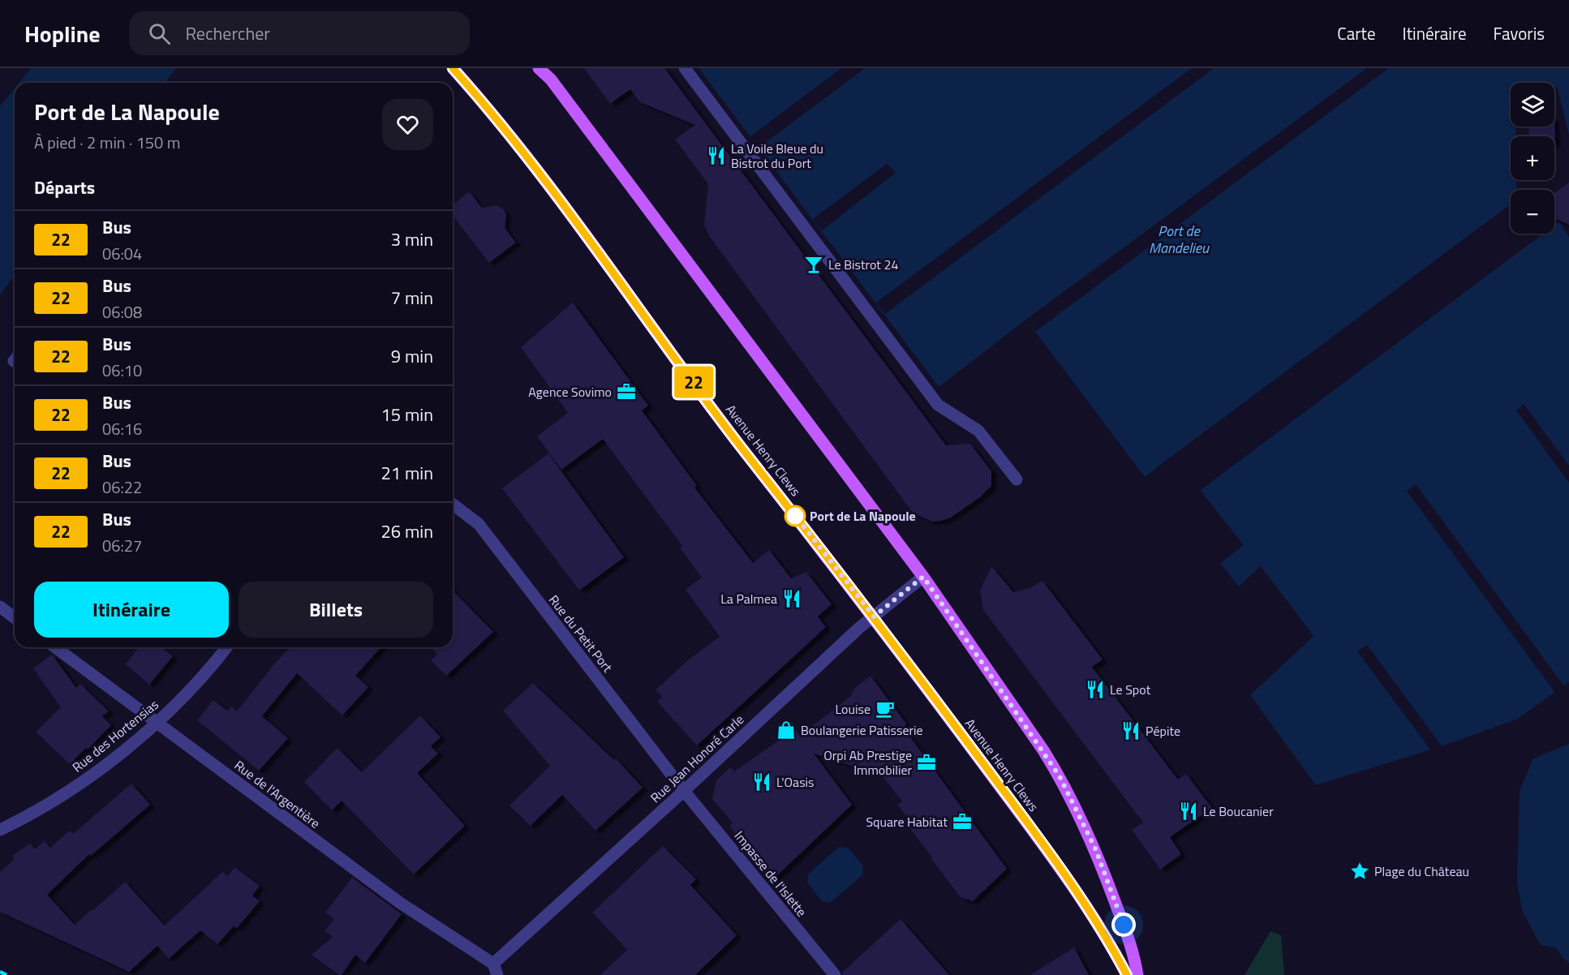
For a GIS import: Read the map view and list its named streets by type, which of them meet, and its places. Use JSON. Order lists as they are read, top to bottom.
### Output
{
  "streets": {
    "main road": ["Avenue Henry Clews"],
    "street": [
      "Rue du Petit Port",
      "Rue des Hortensias",
      "Rue Jean Honoré Carle",
      "Rue de l'Argentière",
      "Impasse de l'Islette"
    ]
  },
  "crossings": [
    ["Avenue Henry Clews", "Rue Jean Honoré Carle"],
    ["Rue du Petit Port", "Rue Jean Honoré Carle"],
    ["Rue du Petit Port", "Impasse de l'Islette"],
    ["Rue des Hortensias", "Rue de l'Argentière"],
    ["Rue Jean Honoré Carle", "Rue de l'Argentière"],
    ["Rue Jean Honoré Carle", "Impasse de l'Islette"]
  ],
  "water": ["Port de Mandelieu"],
  "places": {
    "restaurant": [
      "La Voile Bleue du Bistrot du Port",
      "La Palmea",
      "Le Spot",
      "Pépite",
      "L'Oasis",
      "Le Boucanier"
    ],
    "bar": ["Le Bistrot 24"],
    "office": ["Agence Sovimo", "Orpi Ab Prestige Immobilier", "Square Habitat"],
    "other": ["Port de La Napoule"],
    "cafe": ["Louise"],
    "shop": ["Boulangerie Patisserie"],
    "place": ["Plage du Château"]
  },
  "lines": ["bus line 22"],
  "page": {
    "header": "Hopline",
    "search": "Rechercher",
    "nav": ["Carte", "Itinéraire", "Favoris"],
    "on_map": "22",
    "map_buttons": ["+", "−"],
    "heading": [
      ["Port de La Napoule", "À pied · 2 min · 150 m"],
      "Départs"
    ],
    "list": [
      {
        "mark": "22",
        "name": "Bus",
        "note": "06:04",
        "value": "3 min"
      },
      {
        "mark": "22",
        "name": "Bus",
        "note": "06:08",
        "value": "7 min"
      },
      {
        "mark": "22",
        "name": "Bus",
        "note": "06:10",
        "value": "9 min"
      },
      {
        "mark": "22",
        "name": "Bus",
        "note": "06:16",
        "value": "15 min"
      },
      {
        "mark": "22",
        "name": "Bus",
        "note": "06:22",
        "value": "21 min"
      },
      {
        "mark": "22",
        "name": "Bus",
        "note": "06:27",
        "value": "26 min"
      }
    ],
    "buttons": ["Itinéraire", "Billets"]
  }
}
